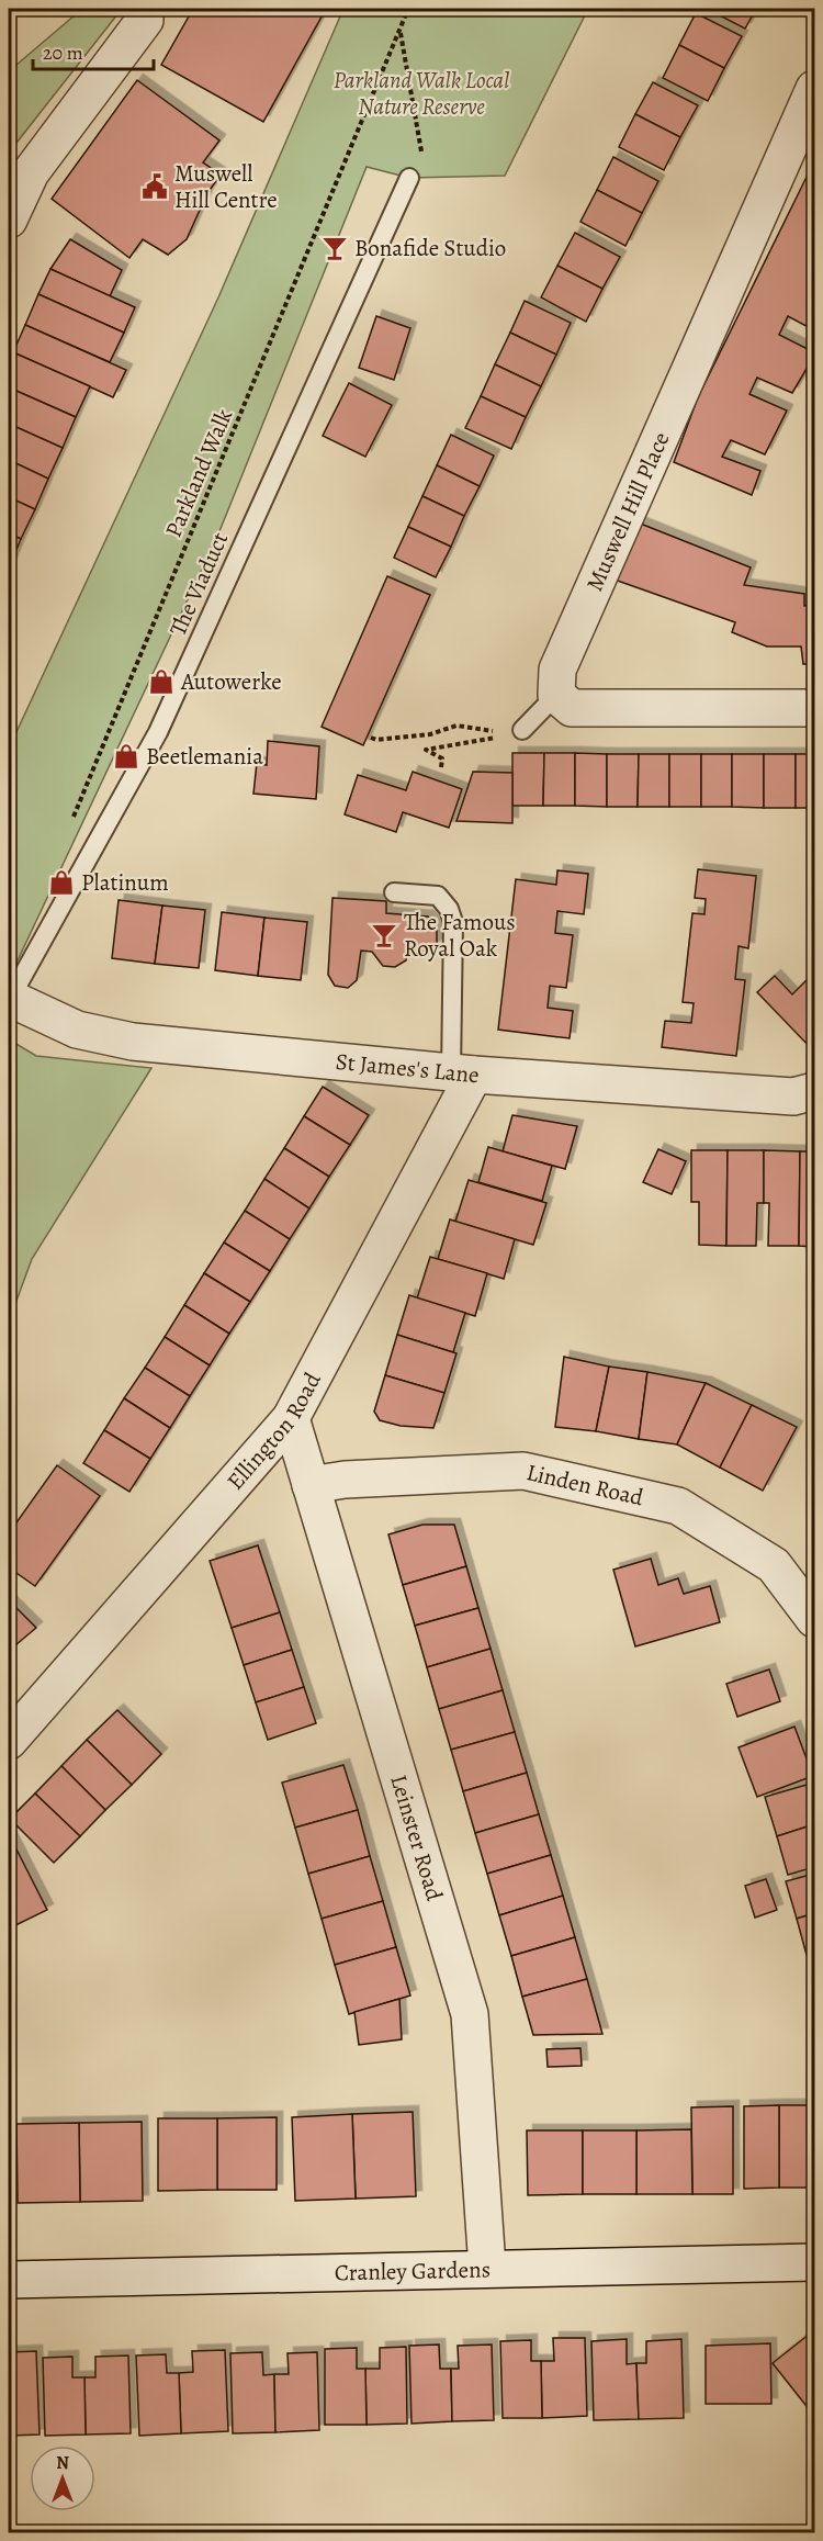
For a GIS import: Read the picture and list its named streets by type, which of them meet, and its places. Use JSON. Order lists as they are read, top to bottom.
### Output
{
  "streets": {
    "street": [
      "Muswell Hill Place",
      "St James's Lane",
      "Ellington Road",
      "Linden Road",
      "Leinster Road",
      "Cranley Gardens"
    ],
    "lane": ["The Viaduct"],
    "path": ["Parkland Walk"]
  },
  "crossings": [
    ["The Viaduct", "St James's Lane"],
    ["St James's Lane", "Ellington Road"],
    ["Ellington Road", "Leinster Road"],
    ["Linden Road", "Leinster Road"],
    ["Leinster Road", "Cranley Gardens"]
  ],
  "parks": ["Parkland Walk Local Nature Reserve"],
  "places": {
    "public building": ["Muswell Hill Centre"],
    "bar": ["Bonafide Studio", "The Famous Royal Oak"],
    "shop": ["Autowerke", "Beetlemania", "Platinum"]
  },
  "scale_bar": "20 m",
  "north": "top"
}
